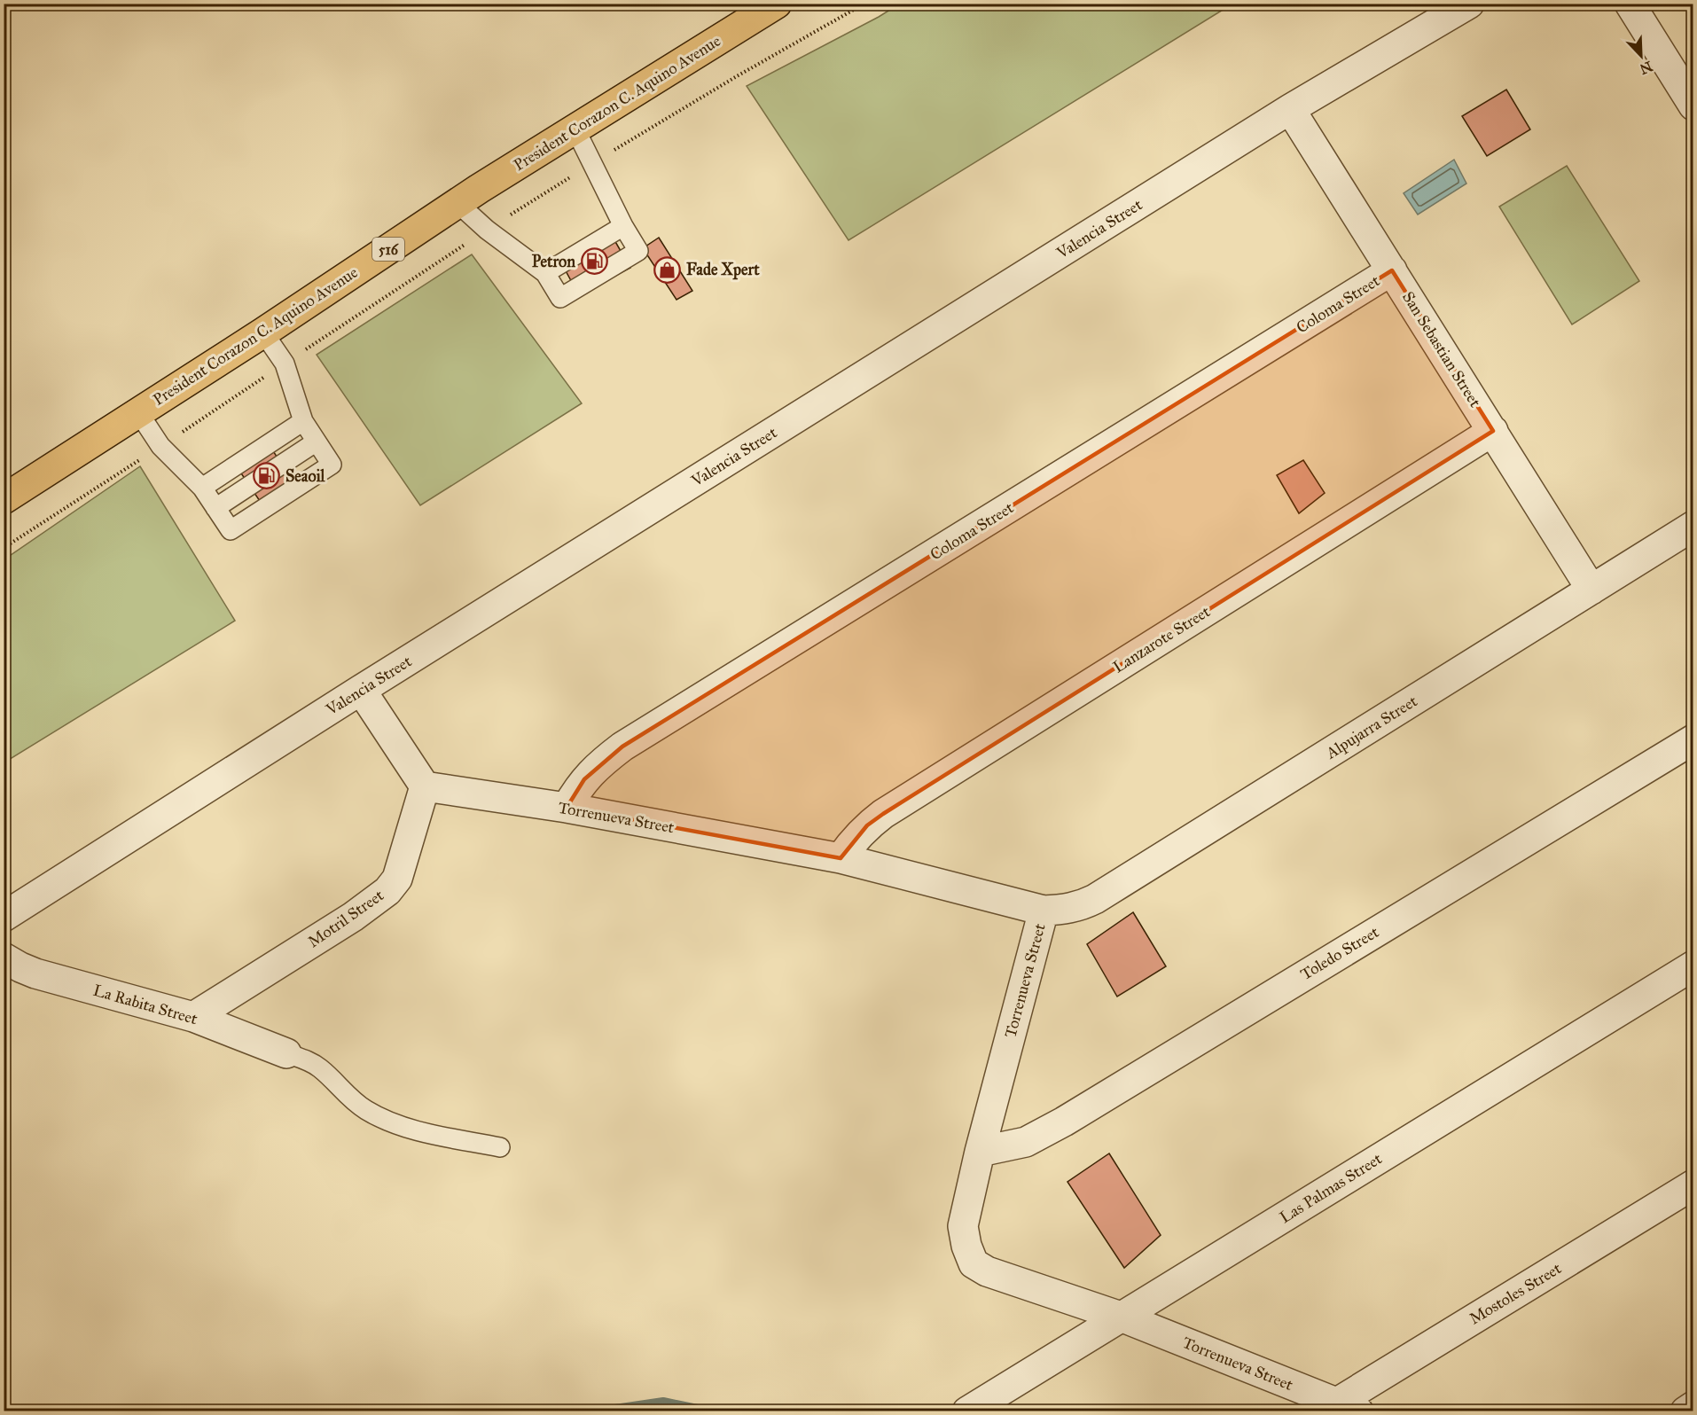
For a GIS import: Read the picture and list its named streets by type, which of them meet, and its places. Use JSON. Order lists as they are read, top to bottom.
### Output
{
  "streets": {
    "main road": ["President Corazon C. Aquino Avenue", "516"],
    "street": [
      "Valencia Street",
      "Coloma Street",
      "San Sebastian Street",
      "Lanzarote Street",
      "Alpujarra Street",
      "Torrenueva Street",
      "Motril Street",
      "Toledo Street",
      "La Rabita Street",
      "Las Palmas Street",
      "Mostoles Street"
    ]
  },
  "crossings": [
    ["Valencia Street", "San Sebastian Street"],
    ["Coloma Street", "San Sebastian Street"],
    ["Coloma Street", "Torrenueva Street"],
    ["San Sebastian Street", "Lanzarote Street"],
    ["San Sebastian Street", "Alpujarra Street"],
    ["Lanzarote Street", "Torrenueva Street"],
    ["Alpujarra Street", "Torrenueva Street"],
    ["Torrenueva Street", "Motril Street"],
    ["Torrenueva Street", "Toledo Street"],
    ["Torrenueva Street", "Las Palmas Street"],
    ["Torrenueva Street", "Mostoles Street"],
    ["Motril Street", "La Rabita Street"]
  ],
  "places": {
    "fuel station": ["Petron", "Seaoil"],
    "shop": ["Fade Xpert"]
  },
  "north": "bottom right"
}
